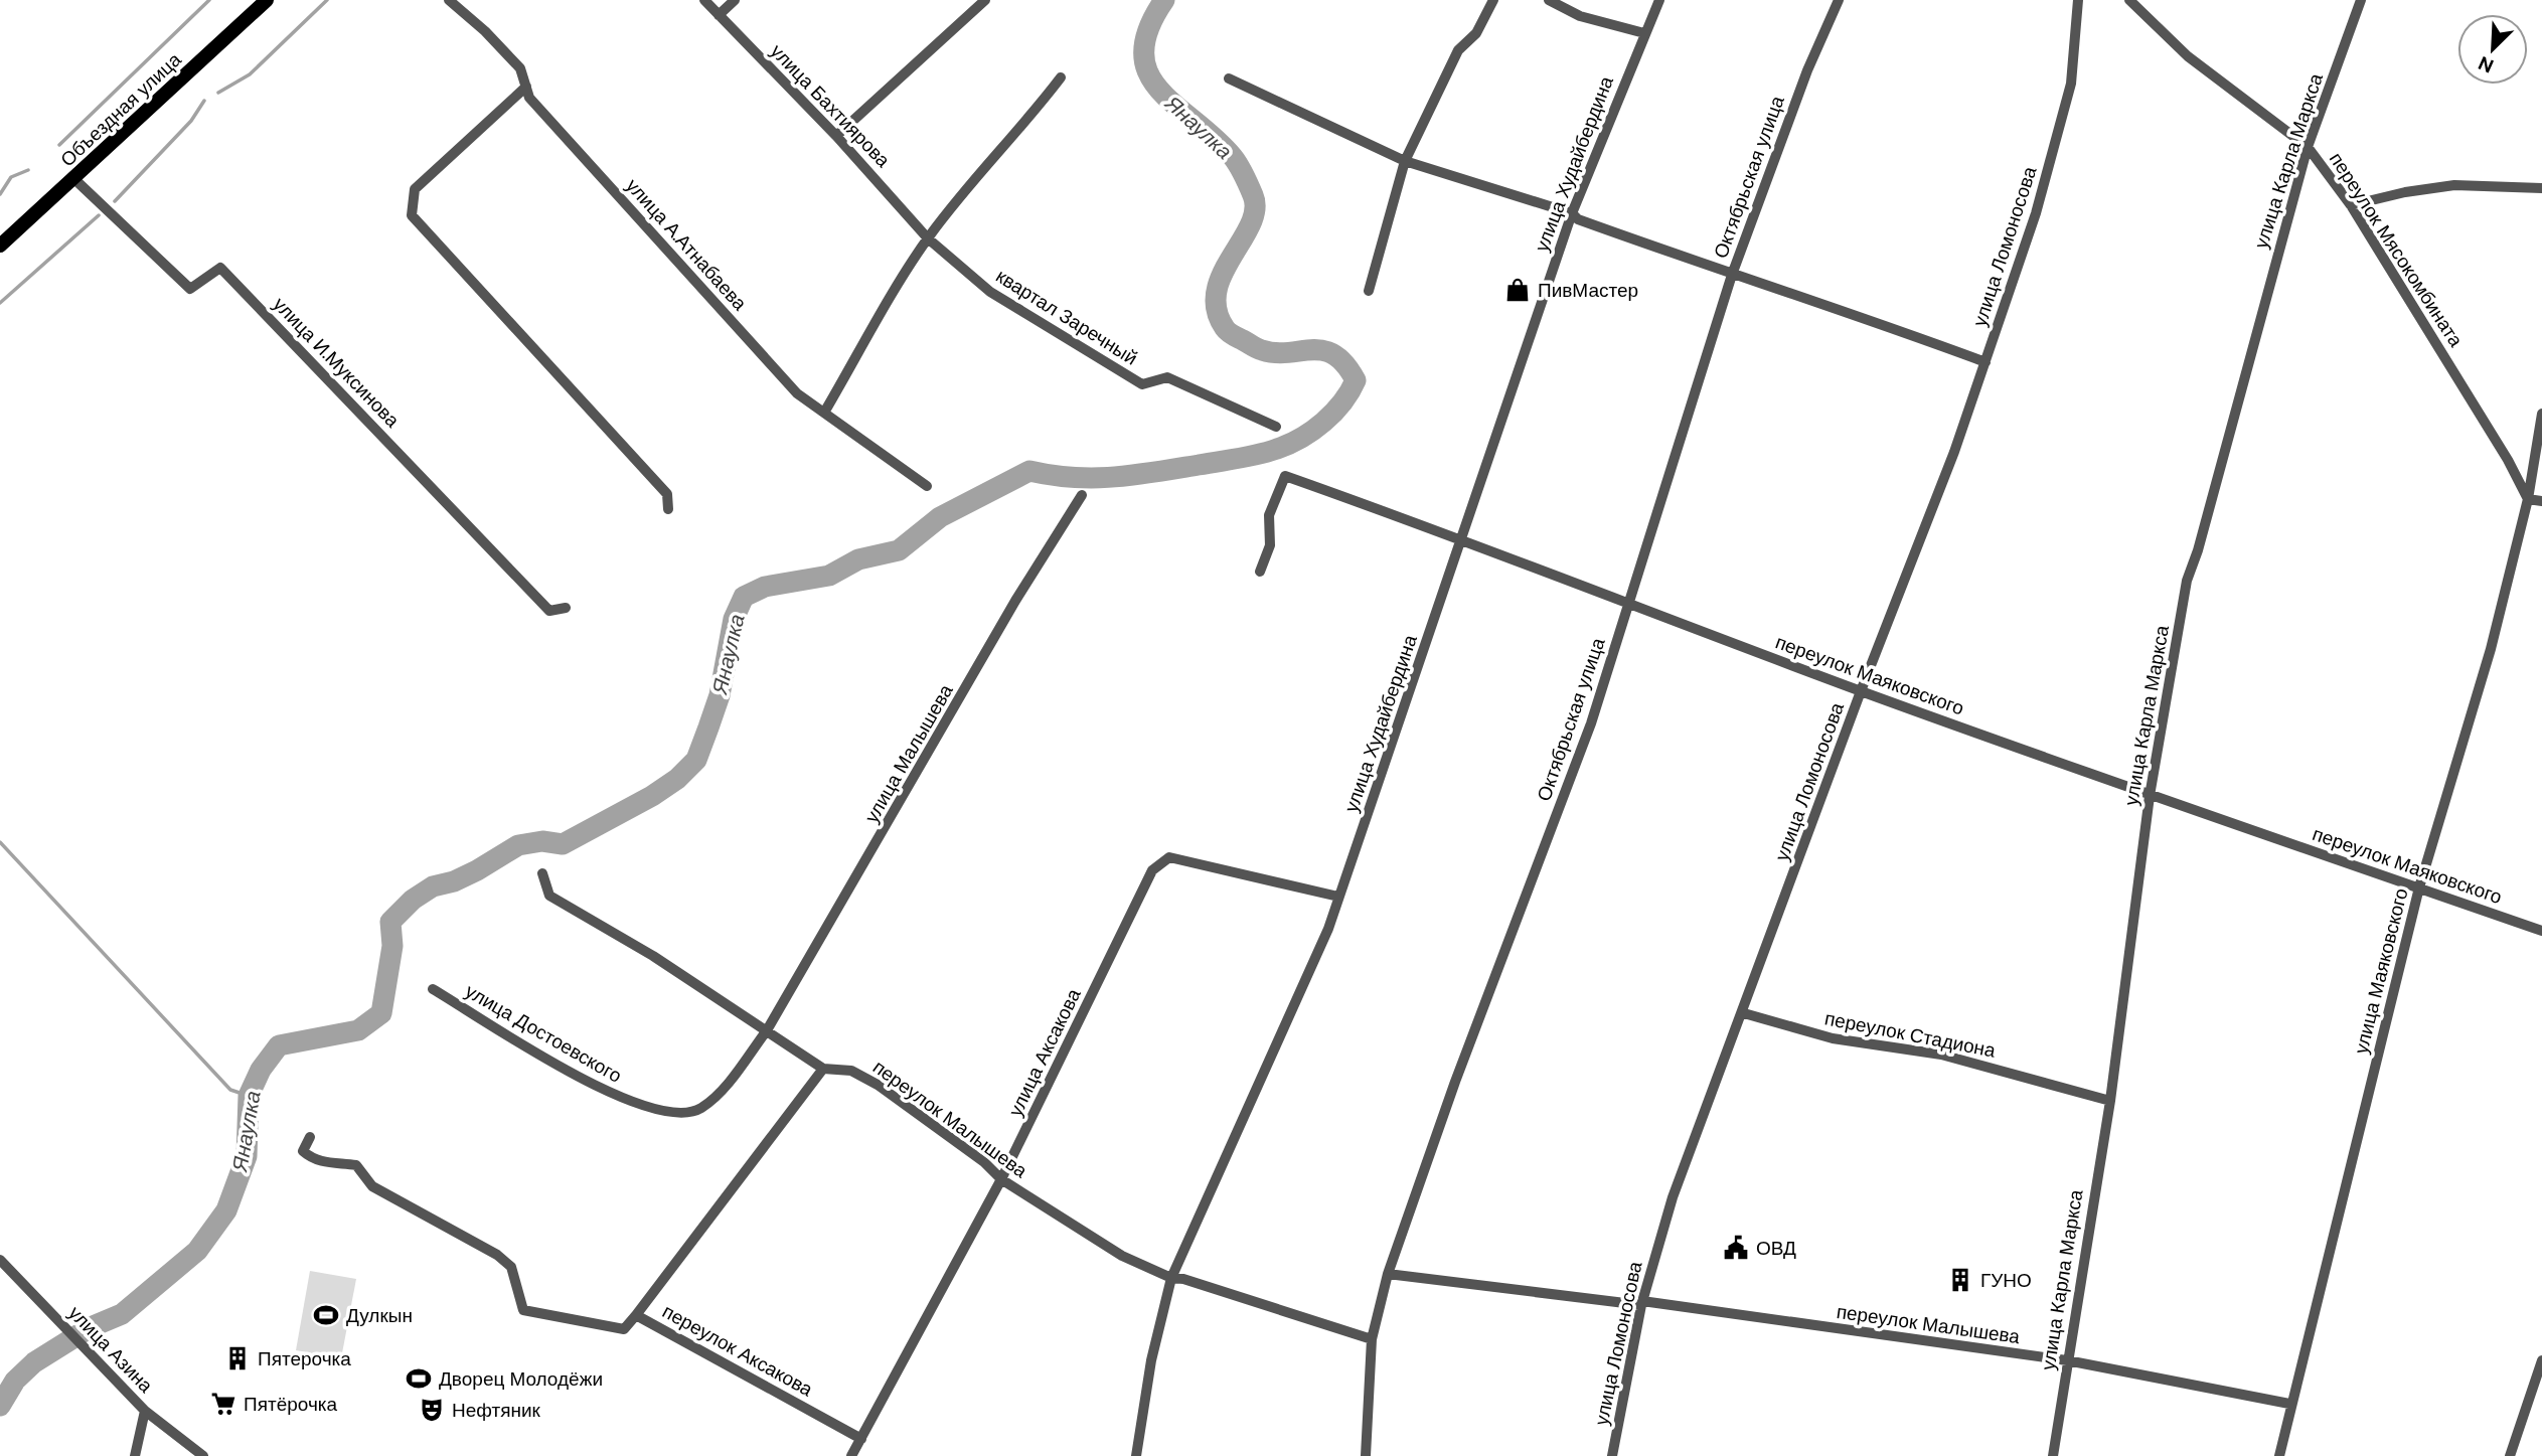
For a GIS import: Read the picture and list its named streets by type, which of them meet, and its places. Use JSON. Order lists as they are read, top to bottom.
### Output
{
  "streets": {
    "main road": ["Объездная улица"],
    "street": [
      "улица Бахтиярова",
      "улица Карла Маркса",
      "улица Худайбердина",
      "Октябрьская улица",
      "улица А.Атнабаева",
      "улица Ломоносова",
      "переулок Мясокомбината",
      "квартал Заречный",
      "улица И.Муксинова",
      "переулок Маяковского",
      "улица Малышева",
      "улица Маяковского",
      "улица Достоевского",
      "переулок Стадиона",
      "улица Аксакова",
      "переулок Малышева",
      "улица Азина",
      "переулок Аксакова"
    ]
  },
  "crossings": [
    ["улица Бахтиярова", "квартал Заречный"],
    ["Объездная улица", "улица И.Муксинова"],
    ["улица Карла Маркса", "переулок Мясокомбината"],
    ["улица Карла Маркса", "переулок Маяковского"],
    ["улица Карла Маркса", "переулок Стадиона"],
    ["улица Карла Маркса", "переулок Малышева"],
    ["улица Худайбердина", "переулок Маяковского"],
    ["улица Худайбердина", "улица Аксакова"],
    ["улица Худайбердина", "переулок Малышева"],
    ["Октябрьская улица", "переулок Маяковского"],
    ["Октябрьская улица", "переулок Малышева"],
    ["улица Ломоносова", "переулок Маяковского"],
    ["улица Ломоносова", "переулок Стадиона"],
    ["улица Ломоносова", "переулок Малышева"],
    ["переулок Мясокомбината", "улица Маяковского"],
    ["переулок Маяковского", "улица Маяковского"],
    ["улица Малышева", "улица Достоевского"],
    ["улица Малышева", "переулок Малышева"],
    ["улица Маяковского", "переулок Малышева"],
    ["улица Достоевского", "переулок Малышева"],
    ["улица Аксакова", "переулок Малышева"],
    ["улица Аксакова", "переулок Аксакова"]
  ],
  "water": ["Янаулка"],
  "places": {
    "shop": ["ПивМастер"],
    "public building": ["ОВД"],
    "building": ["ГУНО", "Пятерочка"],
    "sports": ["Дулкын", "Дворец Молодёжи"],
    "supermarket": ["Пятёрочка"],
    "theatre": ["Нефтяник"]
  },
  "north": "bottom left"
}
